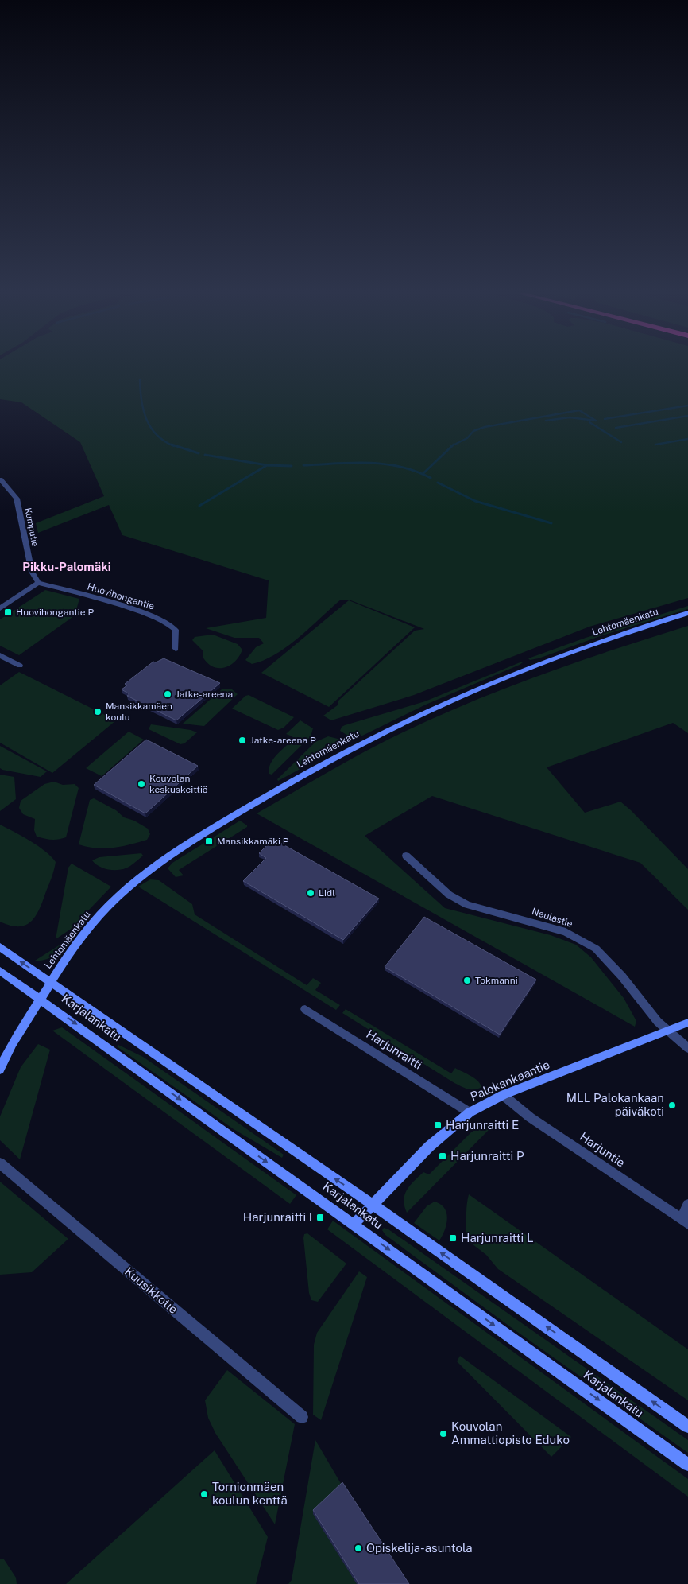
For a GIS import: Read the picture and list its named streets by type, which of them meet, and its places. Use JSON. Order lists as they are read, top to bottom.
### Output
{
  "streets": {
    "street": [
      "Kumputie",
      "Huovihongantie",
      "Lehtomäenkatu",
      "Neulastie",
      "Karjalankatu",
      "Harjunraitti",
      "Palokankaantie",
      "Harjuntie",
      "Kuusikkotie"
    ]
  },
  "crossings": [
    ["Kumputie", "Huovihongantie"],
    ["Lehtomäenkatu", "Karjalankatu"],
    ["Neulastie", "Palokankaantie"],
    ["Karjalankatu", "Palokankaantie"],
    ["Harjunraitti", "Palokankaantie"],
    ["Palokankaantie", "Harjuntie"]
  ],
  "districts": ["Pikku-Palomäki"],
  "places": {
    "transit": [
      "Huovihongantie P",
      "Mansikkamäki P",
      "Harjunraitti E",
      "Harjunraitti P",
      "Harjunraitti I",
      "Harjunraitti L"
    ],
    "other": [
      "Jatke-areena",
      "Mansikkamäen koulu",
      "Jatke-areena P",
      "Kouvolan keskuskeittiö",
      "Lidl",
      "Tokmanni",
      "MLL Palokankaan päiväkoti",
      "Kouvolan Ammattiopisto Eduko",
      "Tornionmäen koulun kenttä",
      "Opiskelija-asuntola"
    ]
  }
}
